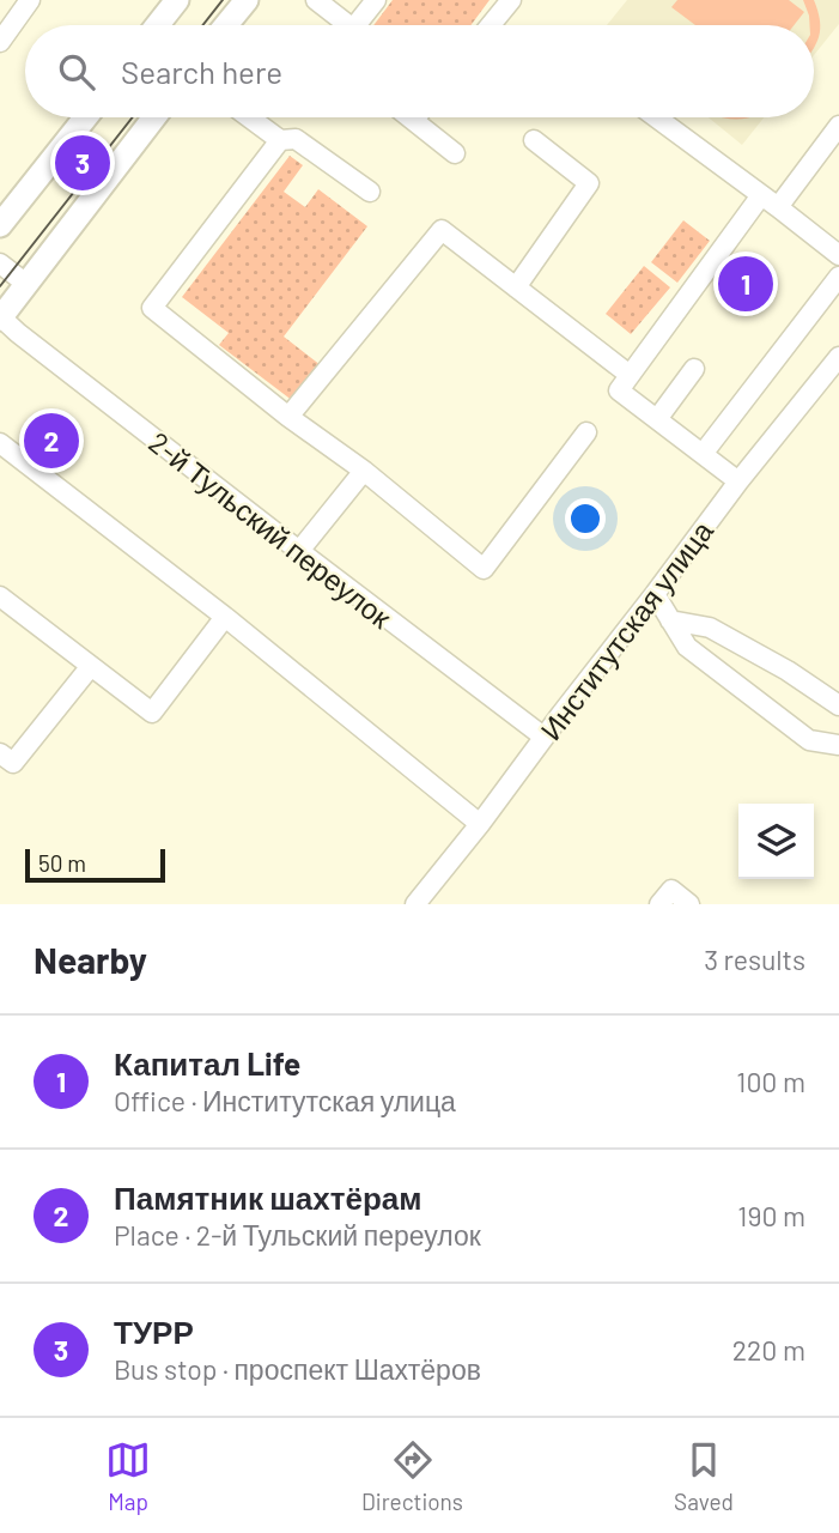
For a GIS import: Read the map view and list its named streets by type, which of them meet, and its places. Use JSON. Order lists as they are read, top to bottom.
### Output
{
  "streets": {
    "street": ["2-й Тульский переулок", "Институтская улица"]
  },
  "crossings": [
    ["2-й Тульский переулок", "Институтская улица"]
  ],
  "scale_bar": "50 m",
  "page": {
    "search": "Search here",
    "pins": ["3", "1", "2"],
    "scale": "50 m",
    "heading": ["Nearby", "3 results"],
    "list": [
      {
        "mark": "1",
        "name": "Капитал Life",
        "note": "Office · Институтская улица",
        "value": "100 m"
      },
      {
        "mark": "2",
        "name": "Памятник шахтёрам",
        "note": "Place · 2-й Тульский переулок",
        "value": "190 m"
      },
      {
        "mark": "3",
        "name": "ТУРР",
        "note": "Bus stop · проспект Шахтёров",
        "value": "220 m"
      }
    ],
    "nav": ["Map", "Directions", "Saved"]
  }
}
